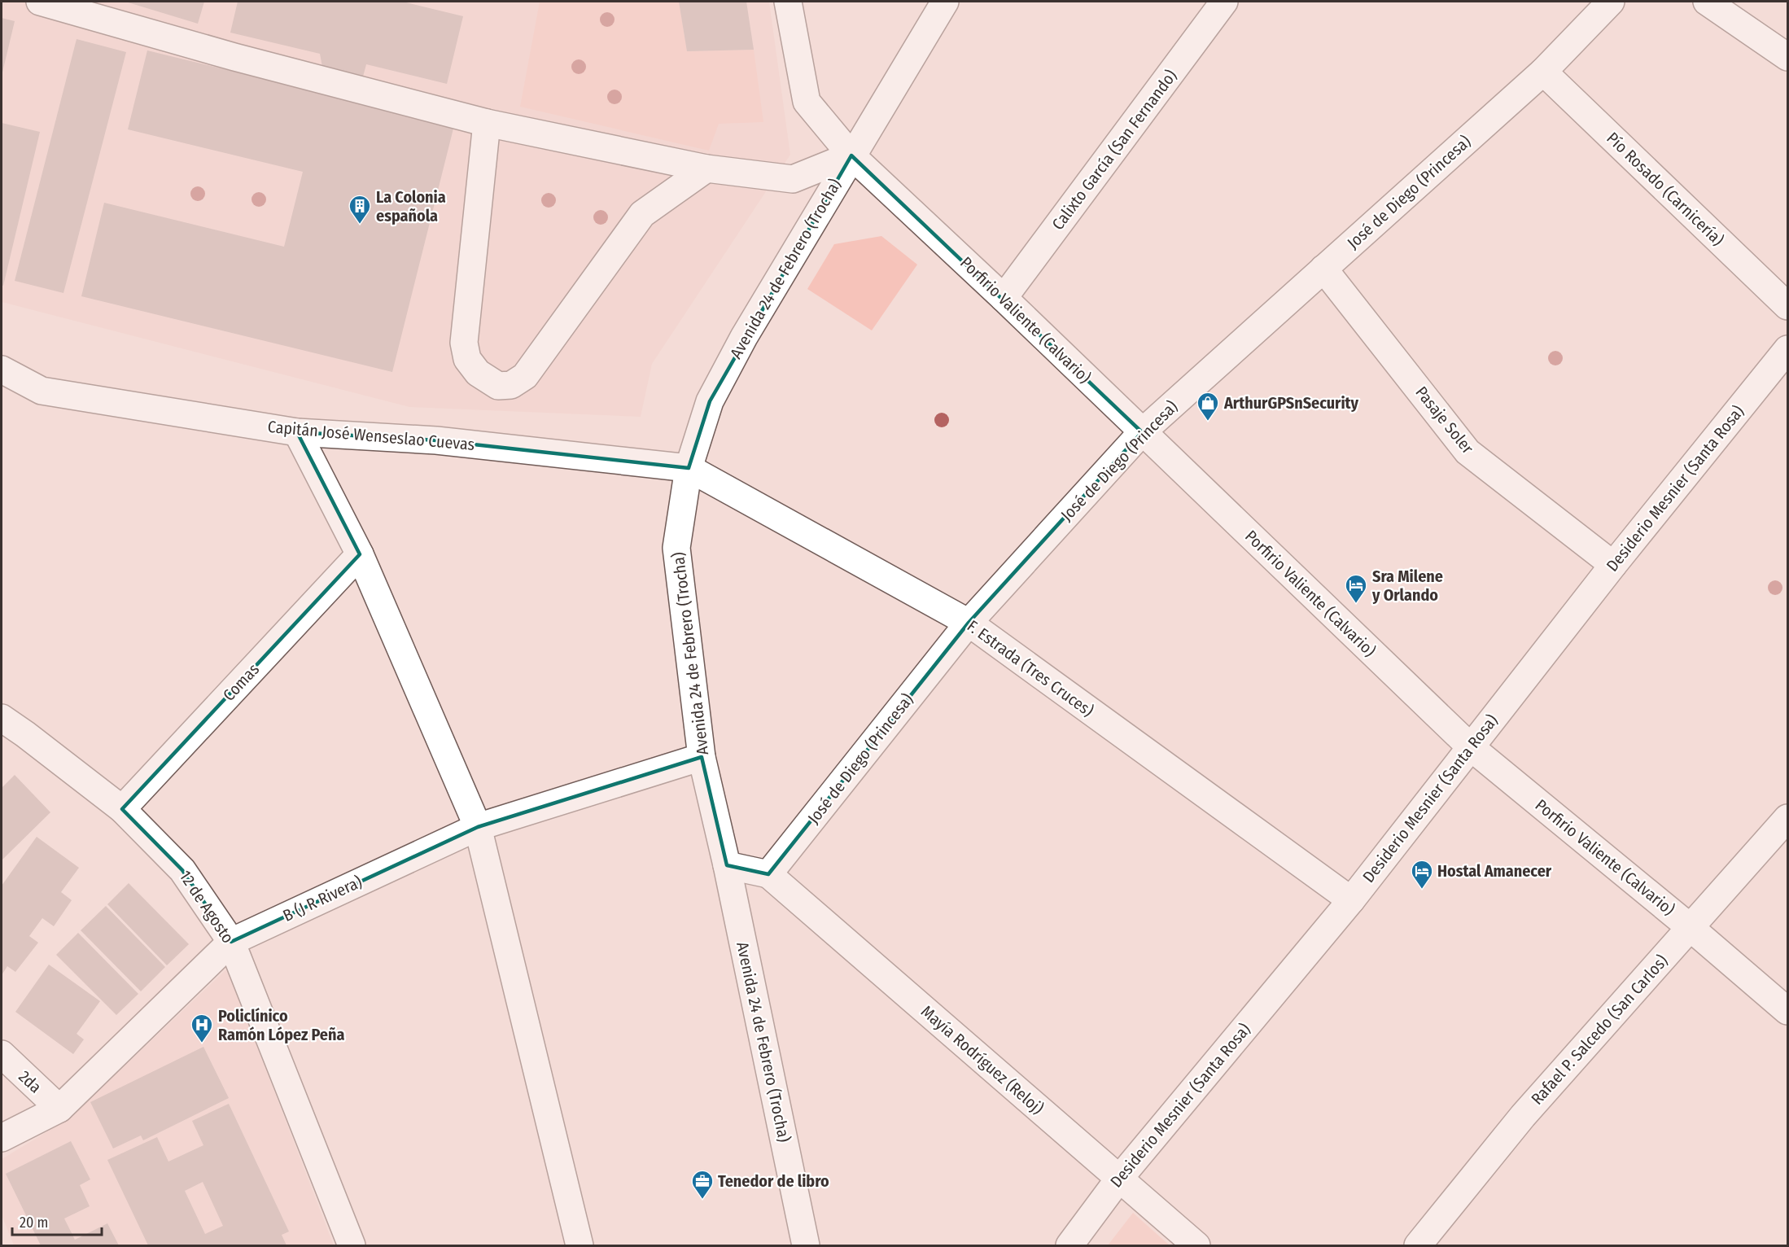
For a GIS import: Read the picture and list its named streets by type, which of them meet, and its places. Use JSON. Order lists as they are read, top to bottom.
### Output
{
  "streets": {
    "street": [
      "Calixto García (San Fernando)",
      "Pío Rosado (Carnicería)",
      "José de Diego (Princesa)",
      "Avenida 24 de Febrero (Trocha)",
      "Porfirio Valiente (Calvario)",
      "Pasaje Soler",
      "Capitán José Wenseslao Cuevas",
      "Desiderio Mesnier (Santa Rosa)",
      "F. Estrada (Tres Cruces)",
      "Comas",
      "B (J R Rivera)",
      "12 de Agosto",
      "Rafael P. Salcedo (San Carlos)",
      "Mayía Rodríguez (Reloj)",
      "2da"
    ]
  },
  "crossings": [
    ["Calixto García (San Fernando)", "Porfirio Valiente (Calvario)"],
    ["Pío Rosado (Carnicería)", "José de Diego (Princesa)"],
    ["José de Diego (Princesa)", "Porfirio Valiente (Calvario)"],
    ["José de Diego (Princesa)", "Pasaje Soler"],
    ["José de Diego (Princesa)", "F. Estrada (Tres Cruces)"],
    ["José de Diego (Princesa)", "Mayía Rodríguez (Reloj)"],
    ["Avenida 24 de Febrero (Trocha)", "Porfirio Valiente (Calvario)"],
    ["Avenida 24 de Febrero (Trocha)", "Capitán José Wenseslao Cuevas"],
    ["Avenida 24 de Febrero (Trocha)", "F. Estrada (Tres Cruces)"],
    ["Avenida 24 de Febrero (Trocha)", "B (J R Rivera)"],
    ["Porfirio Valiente (Calvario)", "Desiderio Mesnier (Santa Rosa)"],
    ["Porfirio Valiente (Calvario)", "Rafael P. Salcedo (San Carlos)"],
    ["Pasaje Soler", "Desiderio Mesnier (Santa Rosa)"],
    ["Capitán José Wenseslao Cuevas", "F. Estrada (Tres Cruces)"],
    ["Desiderio Mesnier (Santa Rosa)", "F. Estrada (Tres Cruces)"],
    ["Desiderio Mesnier (Santa Rosa)", "Mayía Rodríguez (Reloj)"],
    ["Comas", "12 de Agosto"],
    ["B (J R Rivera)", "12 de Agosto"],
    ["B (J R Rivera)", "2da"]
  ],
  "places": {
    "building": ["La Colonia española"],
    "shop": ["ArthurGPSnSecurity"],
    "hotel": ["Sra Milene y Orlando", "Hostal Amanecer"],
    "hospital": ["Policlínico Ramón López Peña"],
    "office": ["Tenedor de libro"]
  },
  "scale_bar": "20 m"
}
